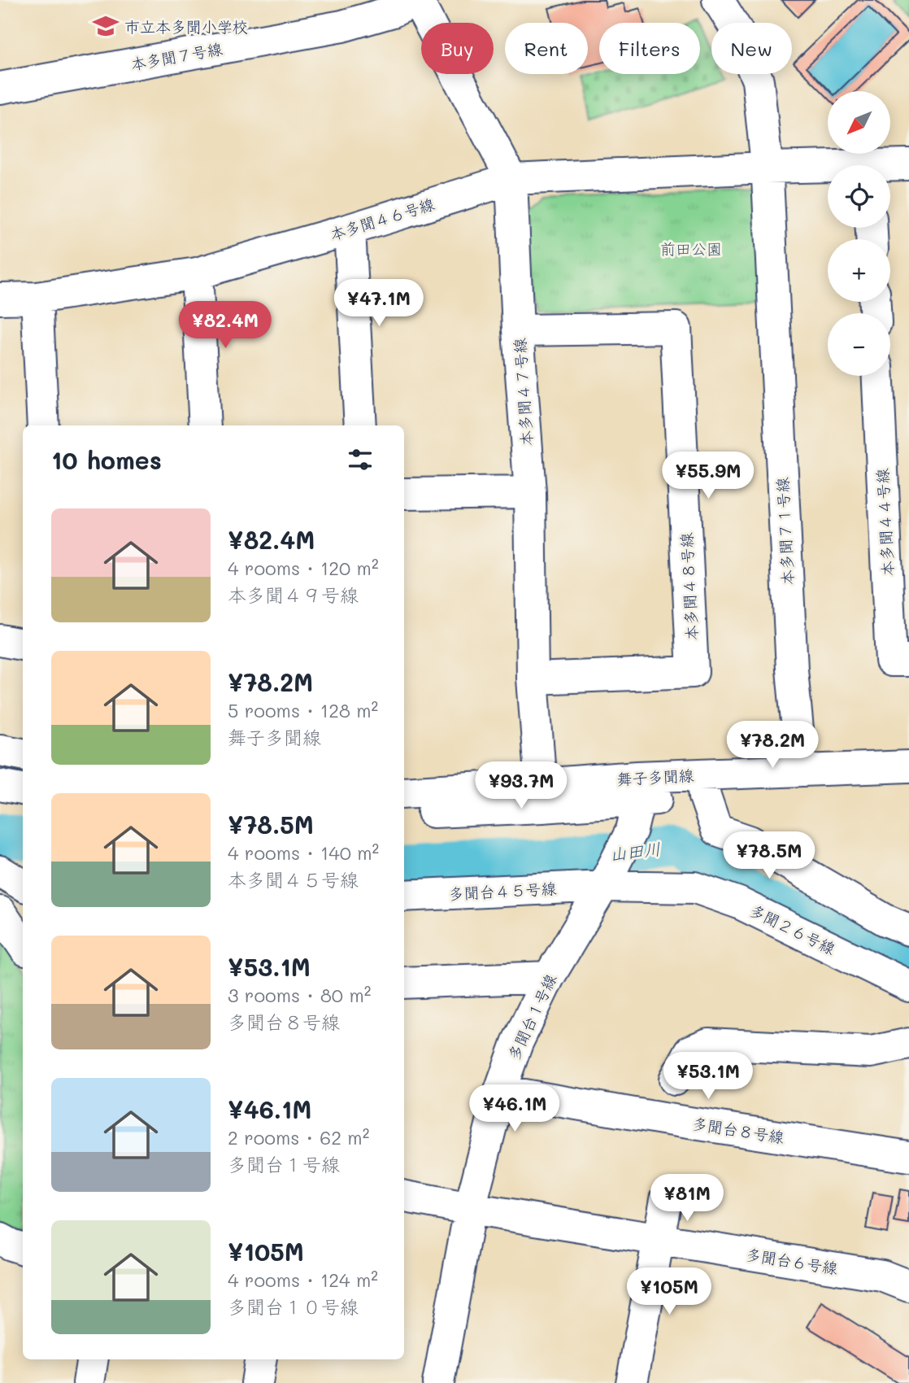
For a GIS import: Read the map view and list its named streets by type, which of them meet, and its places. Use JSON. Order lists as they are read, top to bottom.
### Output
{
  "streets": {
    "street": [
      "本多聞７号線",
      "本多聞４６号線",
      "本多聞４７号線",
      "本多聞４４号線",
      "本多聞７１号線",
      "本多聞４８号線",
      "舞子多聞線",
      "多聞台４５号線",
      "多聞２６号線",
      "多聞台１号線",
      "多聞台８号線",
      "多聞台６号線"
    ]
  },
  "crossings": [
    ["本多聞７号線", "本多聞４７号線"],
    ["本多聞４６号線", "本多聞４７号線"],
    ["本多聞４６号線", "本多聞７１号線"],
    ["本多聞４７号線", "本多聞４８号線"],
    ["本多聞４７号線", "舞子多聞線"],
    ["舞子多聞線", "多聞台１号線"],
    ["多聞台４５号線", "多聞２６号線"],
    ["多聞台４５号線", "多聞台１号線"],
    ["多聞２６号線", "多聞台１号線"],
    ["多聞台１号線", "多聞台８号線"],
    ["多聞台１号線", "多聞台６号線"]
  ],
  "water": ["山田川"],
  "parks": ["前田公園"],
  "places": {
    "school or university": ["市立本多聞小学校"]
  },
  "north": "bottom left",
  "page": {
    "chip": [
      "Buy",
      "Rent",
      "Filters",
      "New"
    ],
    "map_buttons": ["+", "−"],
    "price": [
      "¥47.1M",
      "¥82.4M",
      "¥55.9M",
      "¥78.2M",
      "¥93.7M",
      "¥78.5M",
      "¥53.1M",
      "¥46.1M",
      "¥81M",
      "¥105M"
    ],
    "heading": "10 homes",
    "list": [
      {
        "name": "¥82.4M",
        "note": "4 rooms · 120 m² · 本多聞４９号線"
      },
      {
        "name": "¥78.2M",
        "note": "5 rooms · 128 m² · 舞子多聞線"
      },
      {
        "name": "¥78.5M",
        "note": "4 rooms · 140 m² · 本多聞４５号線"
      },
      {
        "name": "¥53.1M",
        "note": "3 rooms · 80 m² · 多聞台８号線"
      },
      {
        "name": "¥46.1M",
        "note": "2 rooms · 62 m² · 多聞台１号線"
      },
      {
        "name": "¥105M",
        "note": "4 rooms · 124 m² · 多聞台１０号線"
      }
    ]
  }
}
